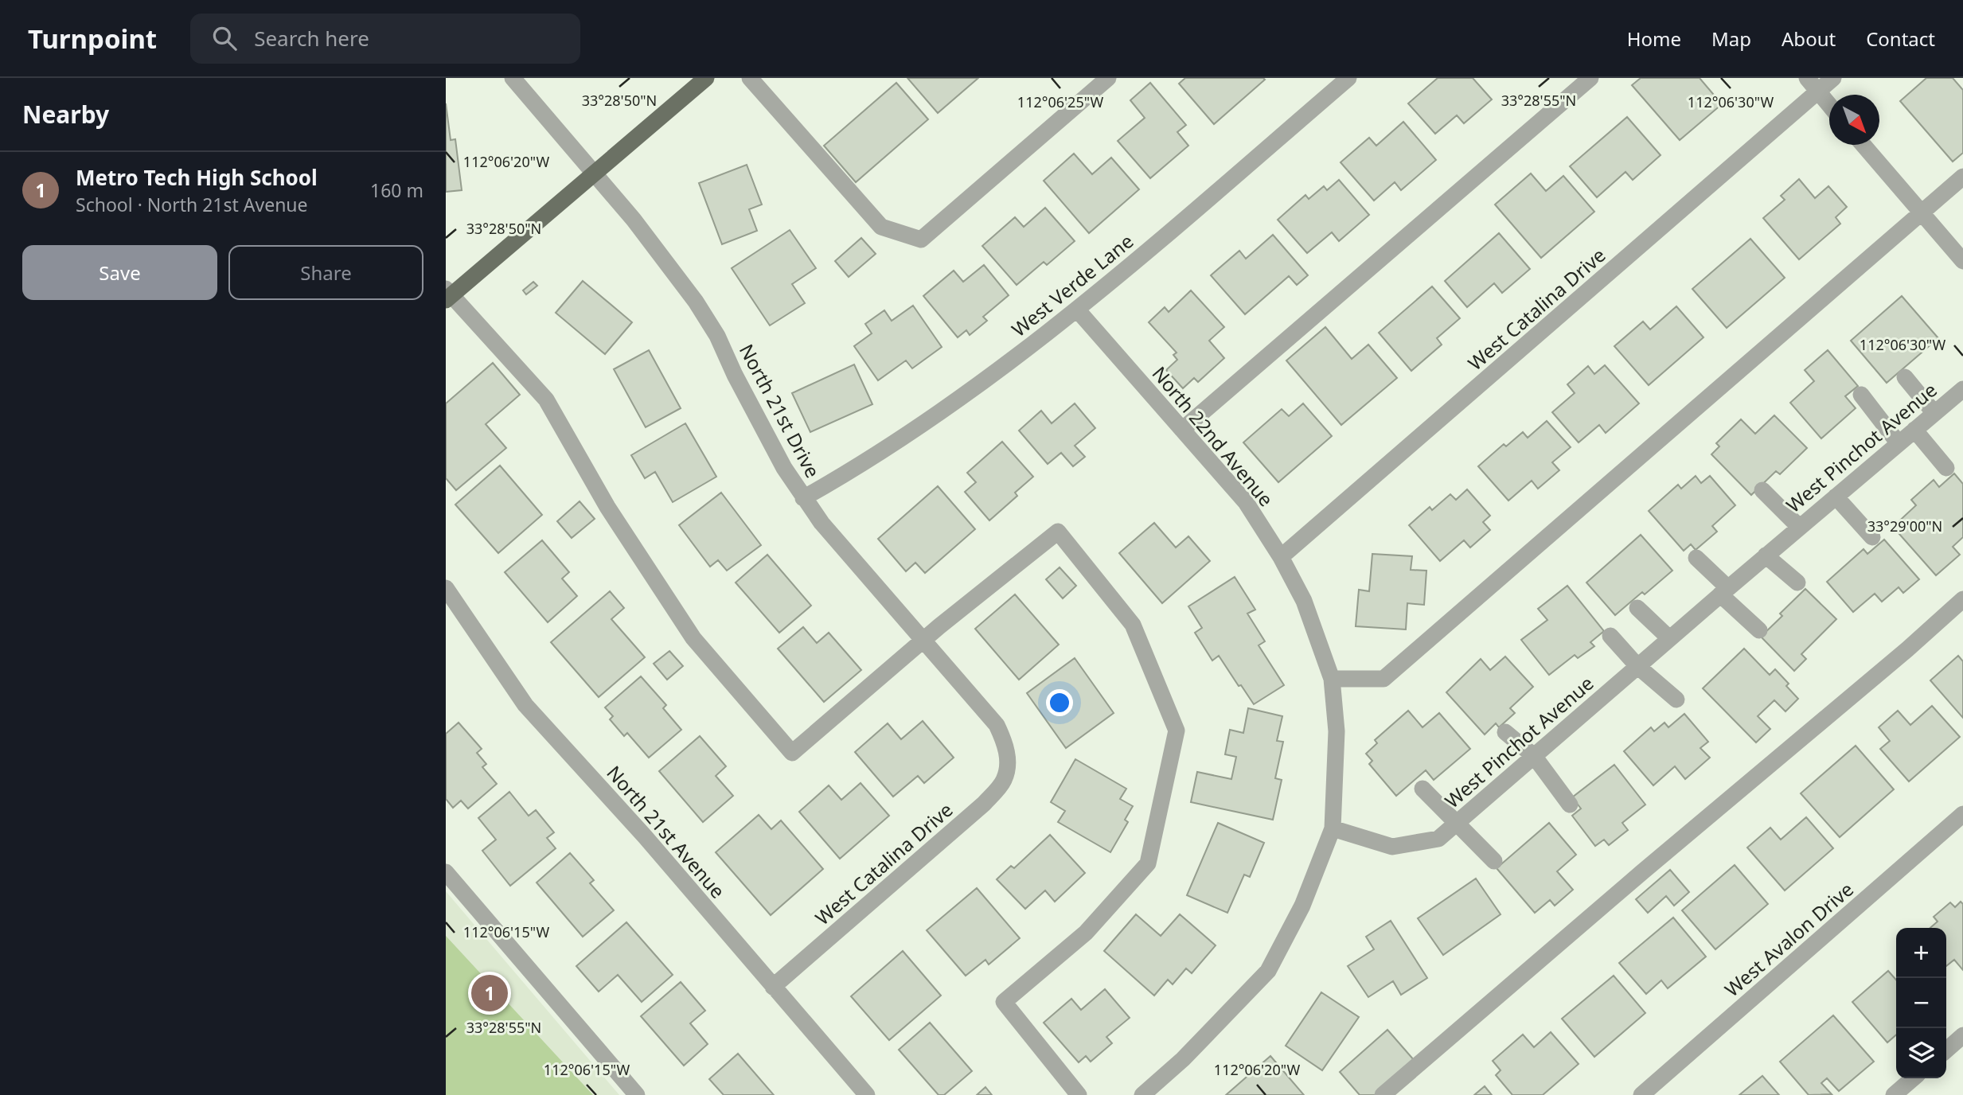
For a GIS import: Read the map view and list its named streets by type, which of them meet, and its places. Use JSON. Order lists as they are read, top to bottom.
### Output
{
  "streets": {
    "street": [
      "West Verde Lane",
      "West Catalina Drive",
      "North 21st Drive",
      "North 22nd Avenue",
      "West Pinchot Avenue",
      "North 21st Avenue",
      "West Avalon Drive"
    ]
  },
  "crossings": [
    ["West Verde Lane", "North 21st Drive"],
    ["West Verde Lane", "North 22nd Avenue"],
    ["West Catalina Drive", "North 21st Drive"],
    ["West Catalina Drive", "North 22nd Avenue"],
    ["West Catalina Drive", "North 21st Avenue"],
    ["North 22nd Avenue", "West Pinchot Avenue"]
  ],
  "north": "bottom right",
  "page": {
    "header": "Turnpoint",
    "search": "Search here",
    "nav": [
      "Home",
      "Map",
      "About",
      "Contact"
    ],
    "heading": "Nearby",
    "list": [
      {
        "mark": "1",
        "name": "Metro Tech High School",
        "note": "School · North 21st Avenue",
        "value": "160 m"
      }
    ],
    "buttons": ["Save", "Share"],
    "map_buttons": ["+", "−"],
    "pins": "1"
  },
  "coordinates": [
    "33°28'50\"N",
    "33°28'55\"N",
    "112°06'25\"W",
    "112°06'30\"W",
    "112°06'20\"W",
    "33°29'00\"N",
    "112°06'15\"W"
  ]
}
